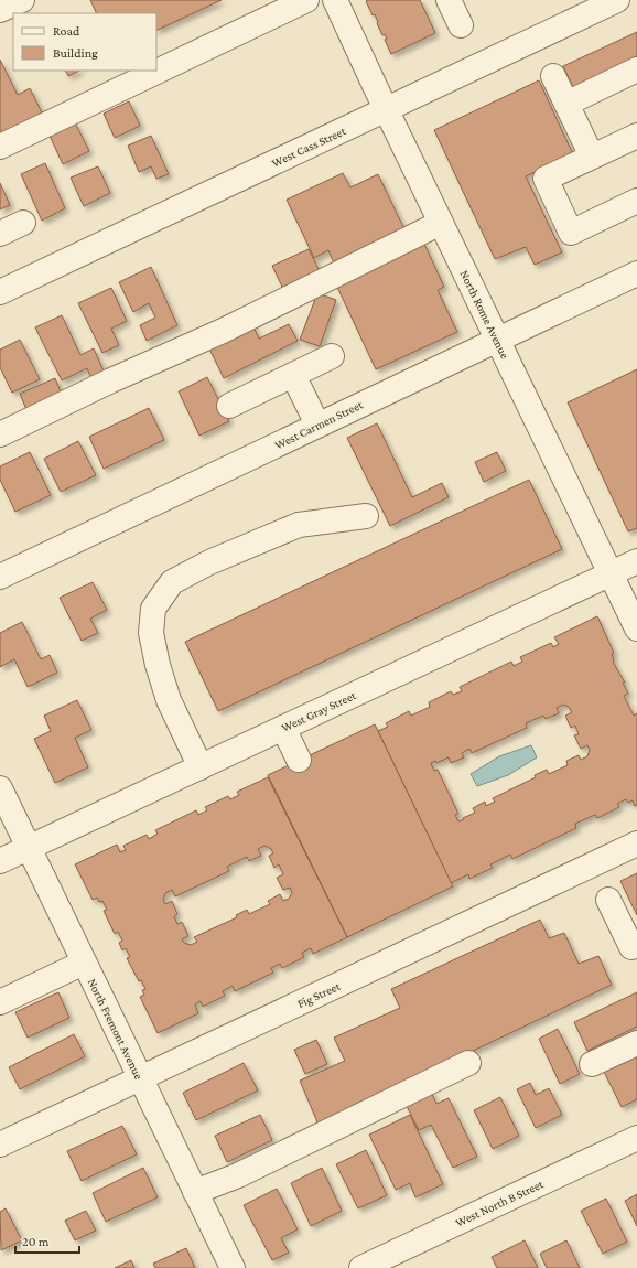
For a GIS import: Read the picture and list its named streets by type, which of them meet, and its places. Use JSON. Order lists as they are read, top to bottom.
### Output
{
  "streets": {
    "street": [
      "West Cass Street",
      "North Rome Avenue",
      "West Carmen Street",
      "West Gray Street",
      "Fig Street",
      "North Fremont Avenue",
      "West North B Street"
    ]
  },
  "crossings": [
    ["West Cass Street", "North Rome Avenue"],
    ["North Rome Avenue", "West Carmen Street"],
    ["North Rome Avenue", "West Gray Street"],
    ["West Gray Street", "North Fremont Avenue"],
    ["Fig Street", "North Fremont Avenue"]
  ],
  "legend": ["Road", "Building"],
  "scale_bar": "20 m"
}
